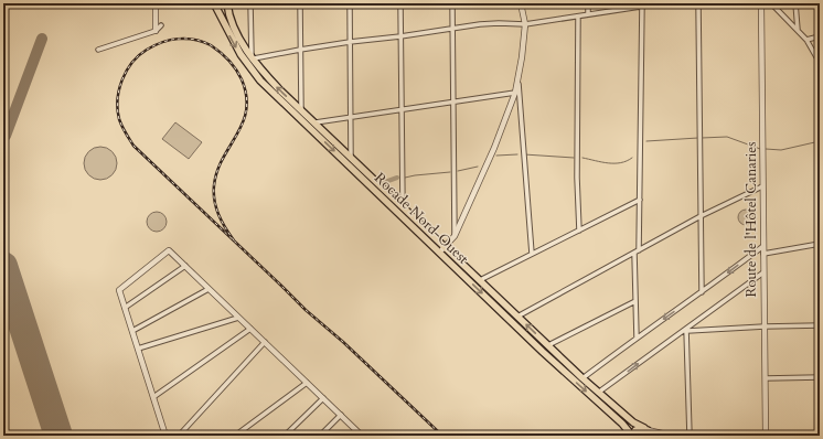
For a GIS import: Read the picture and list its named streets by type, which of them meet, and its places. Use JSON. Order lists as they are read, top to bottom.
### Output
{
  "streets": {
    "main road": ["Rocade Nord-Ouest"],
    "street": ["Route de l'Hôtel Canaries"]
  }
}
